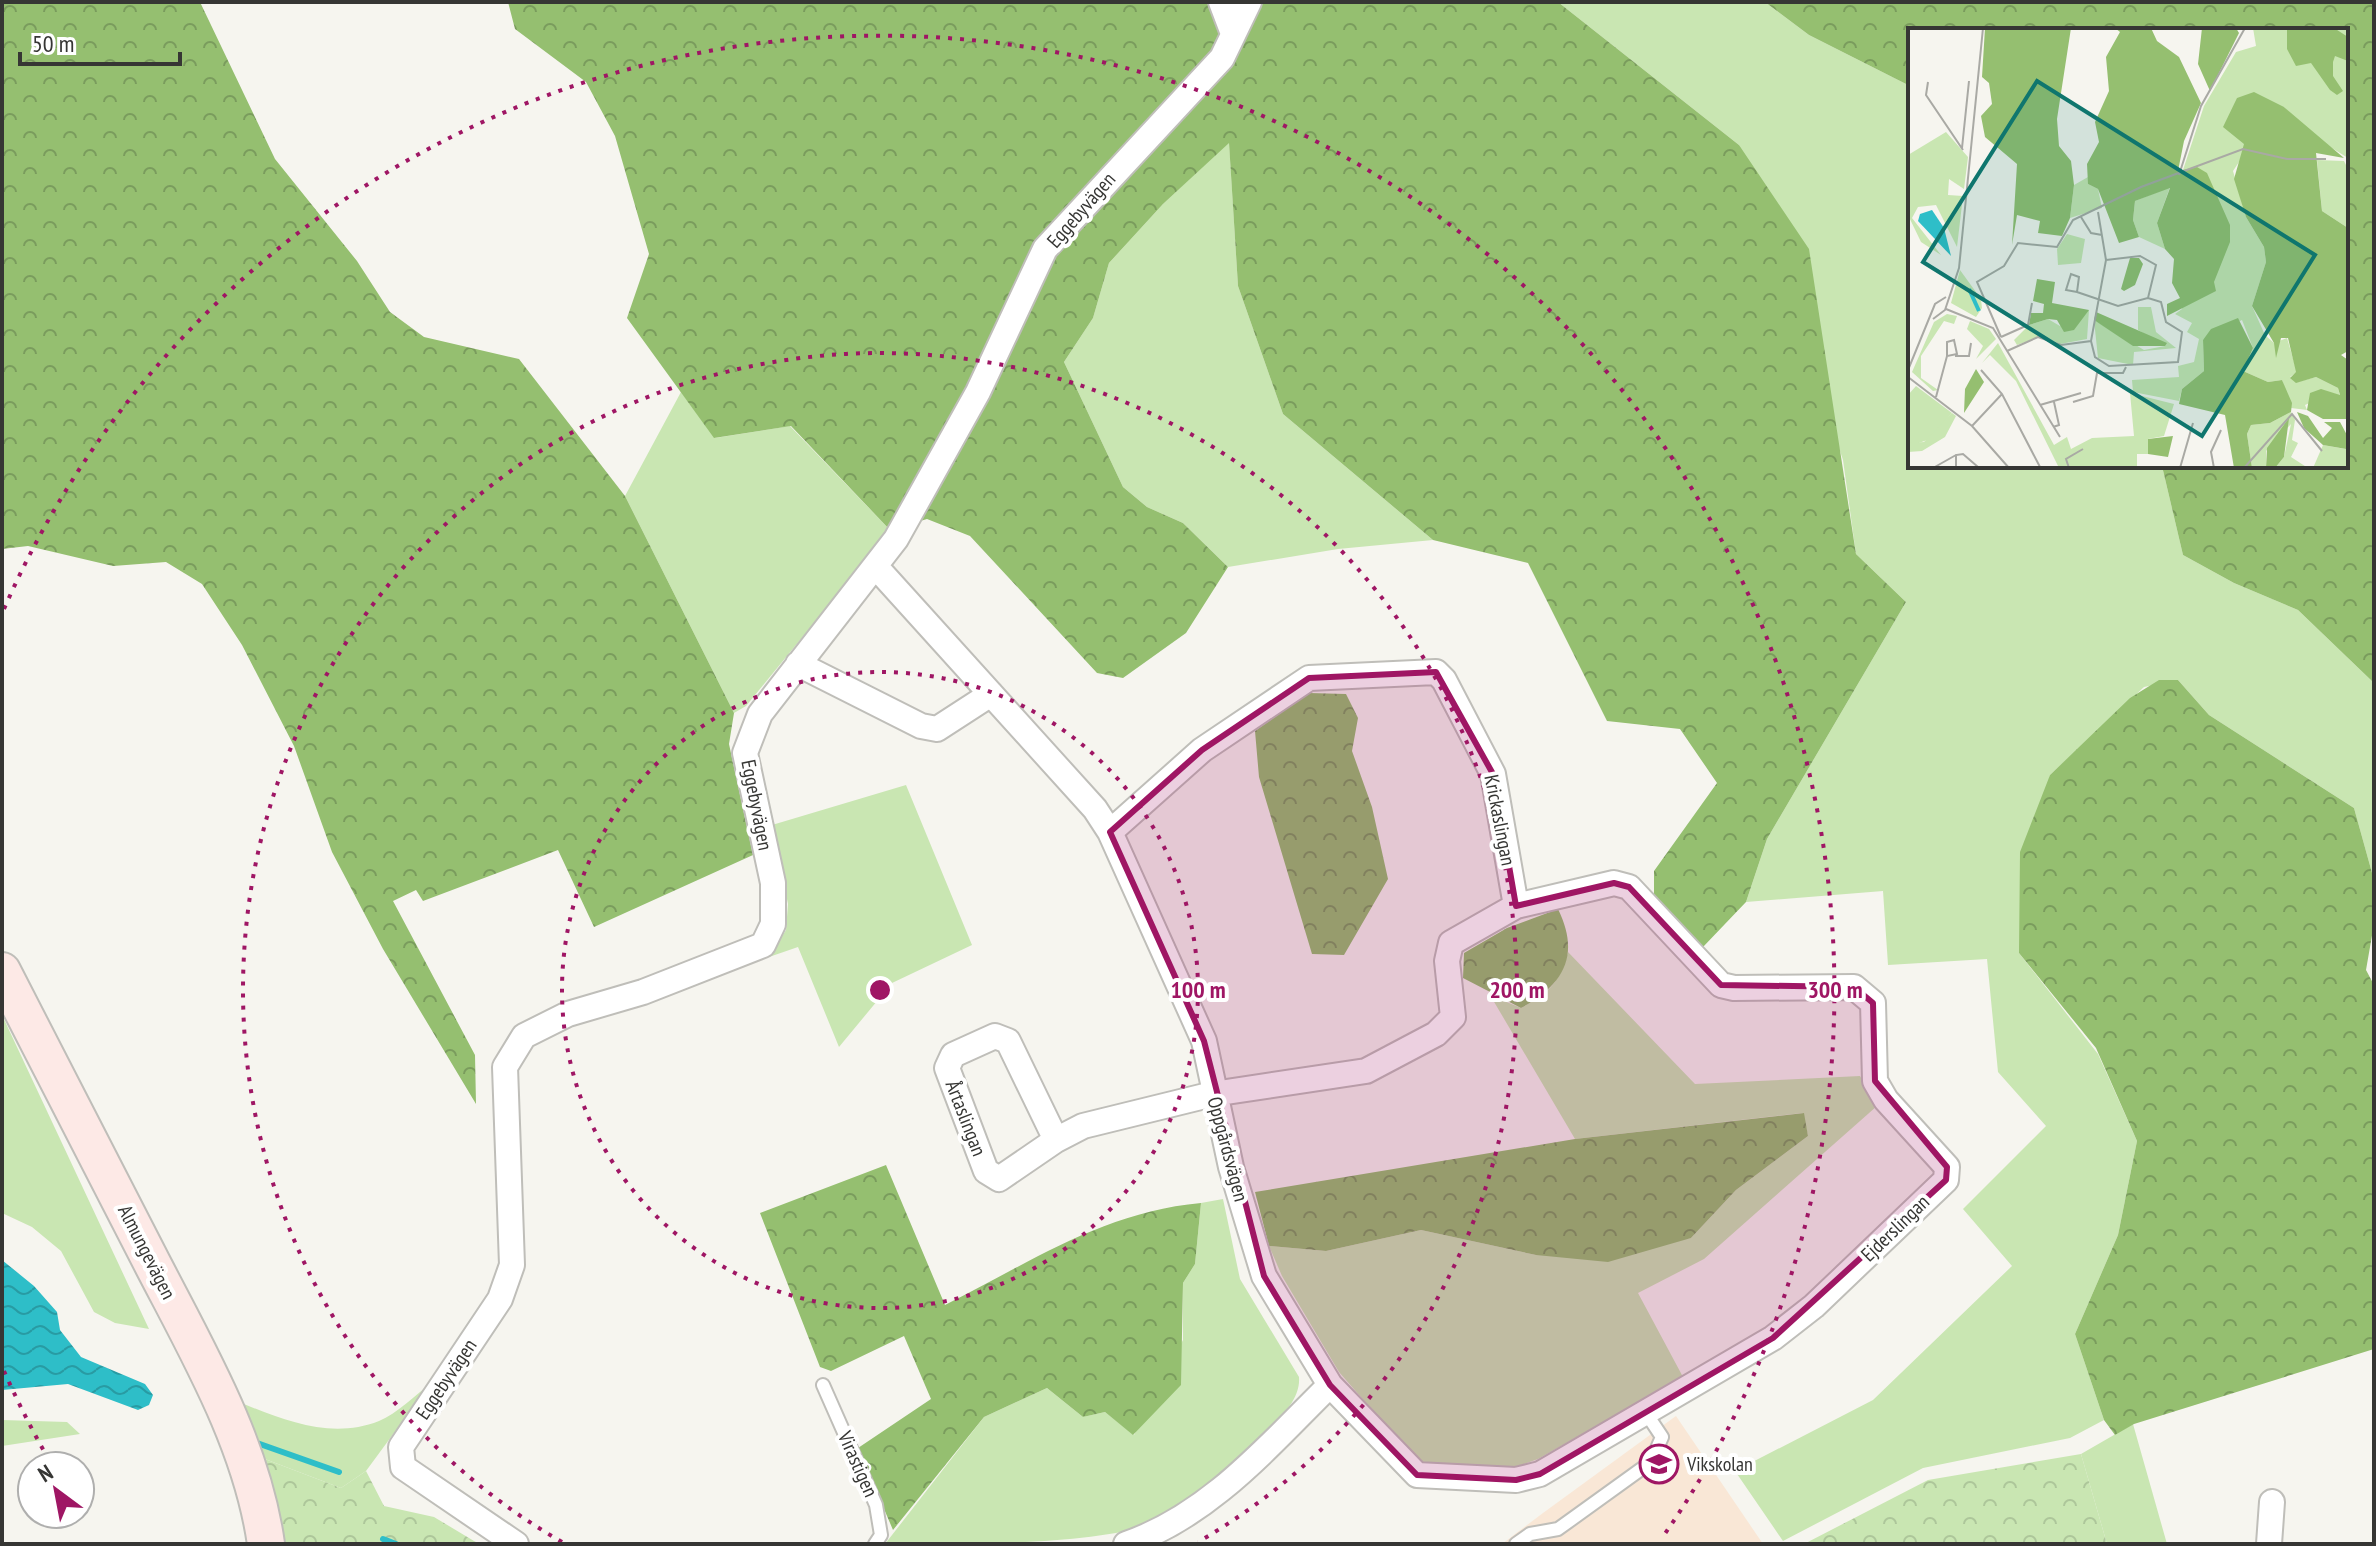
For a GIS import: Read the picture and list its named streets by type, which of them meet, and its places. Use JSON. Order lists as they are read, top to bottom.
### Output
{
  "streets": {
    "street": [
      "Eggebyvägen",
      "Krickaslingan",
      "Årtaslingan",
      "Oppgårdsvägen",
      "Ejderslingan",
      "Almungevägen"
    ],
    "lane": ["Virastigen"]
  },
  "crossings": [
    ["Eggebyvägen", "Oppgårdsvägen"],
    ["Krickaslingan", "Oppgårdsvägen"],
    ["Krickaslingan", "Ejderslingan"],
    ["Årtaslingan", "Oppgårdsvägen"],
    ["Oppgårdsvägen", "Ejderslingan"]
  ],
  "places": {
    "school or university": ["Vikskolan"]
  },
  "scale_bar": "50 m",
  "north": "top left",
  "rings": ["100 m", "200 m", "300 m"]
}
